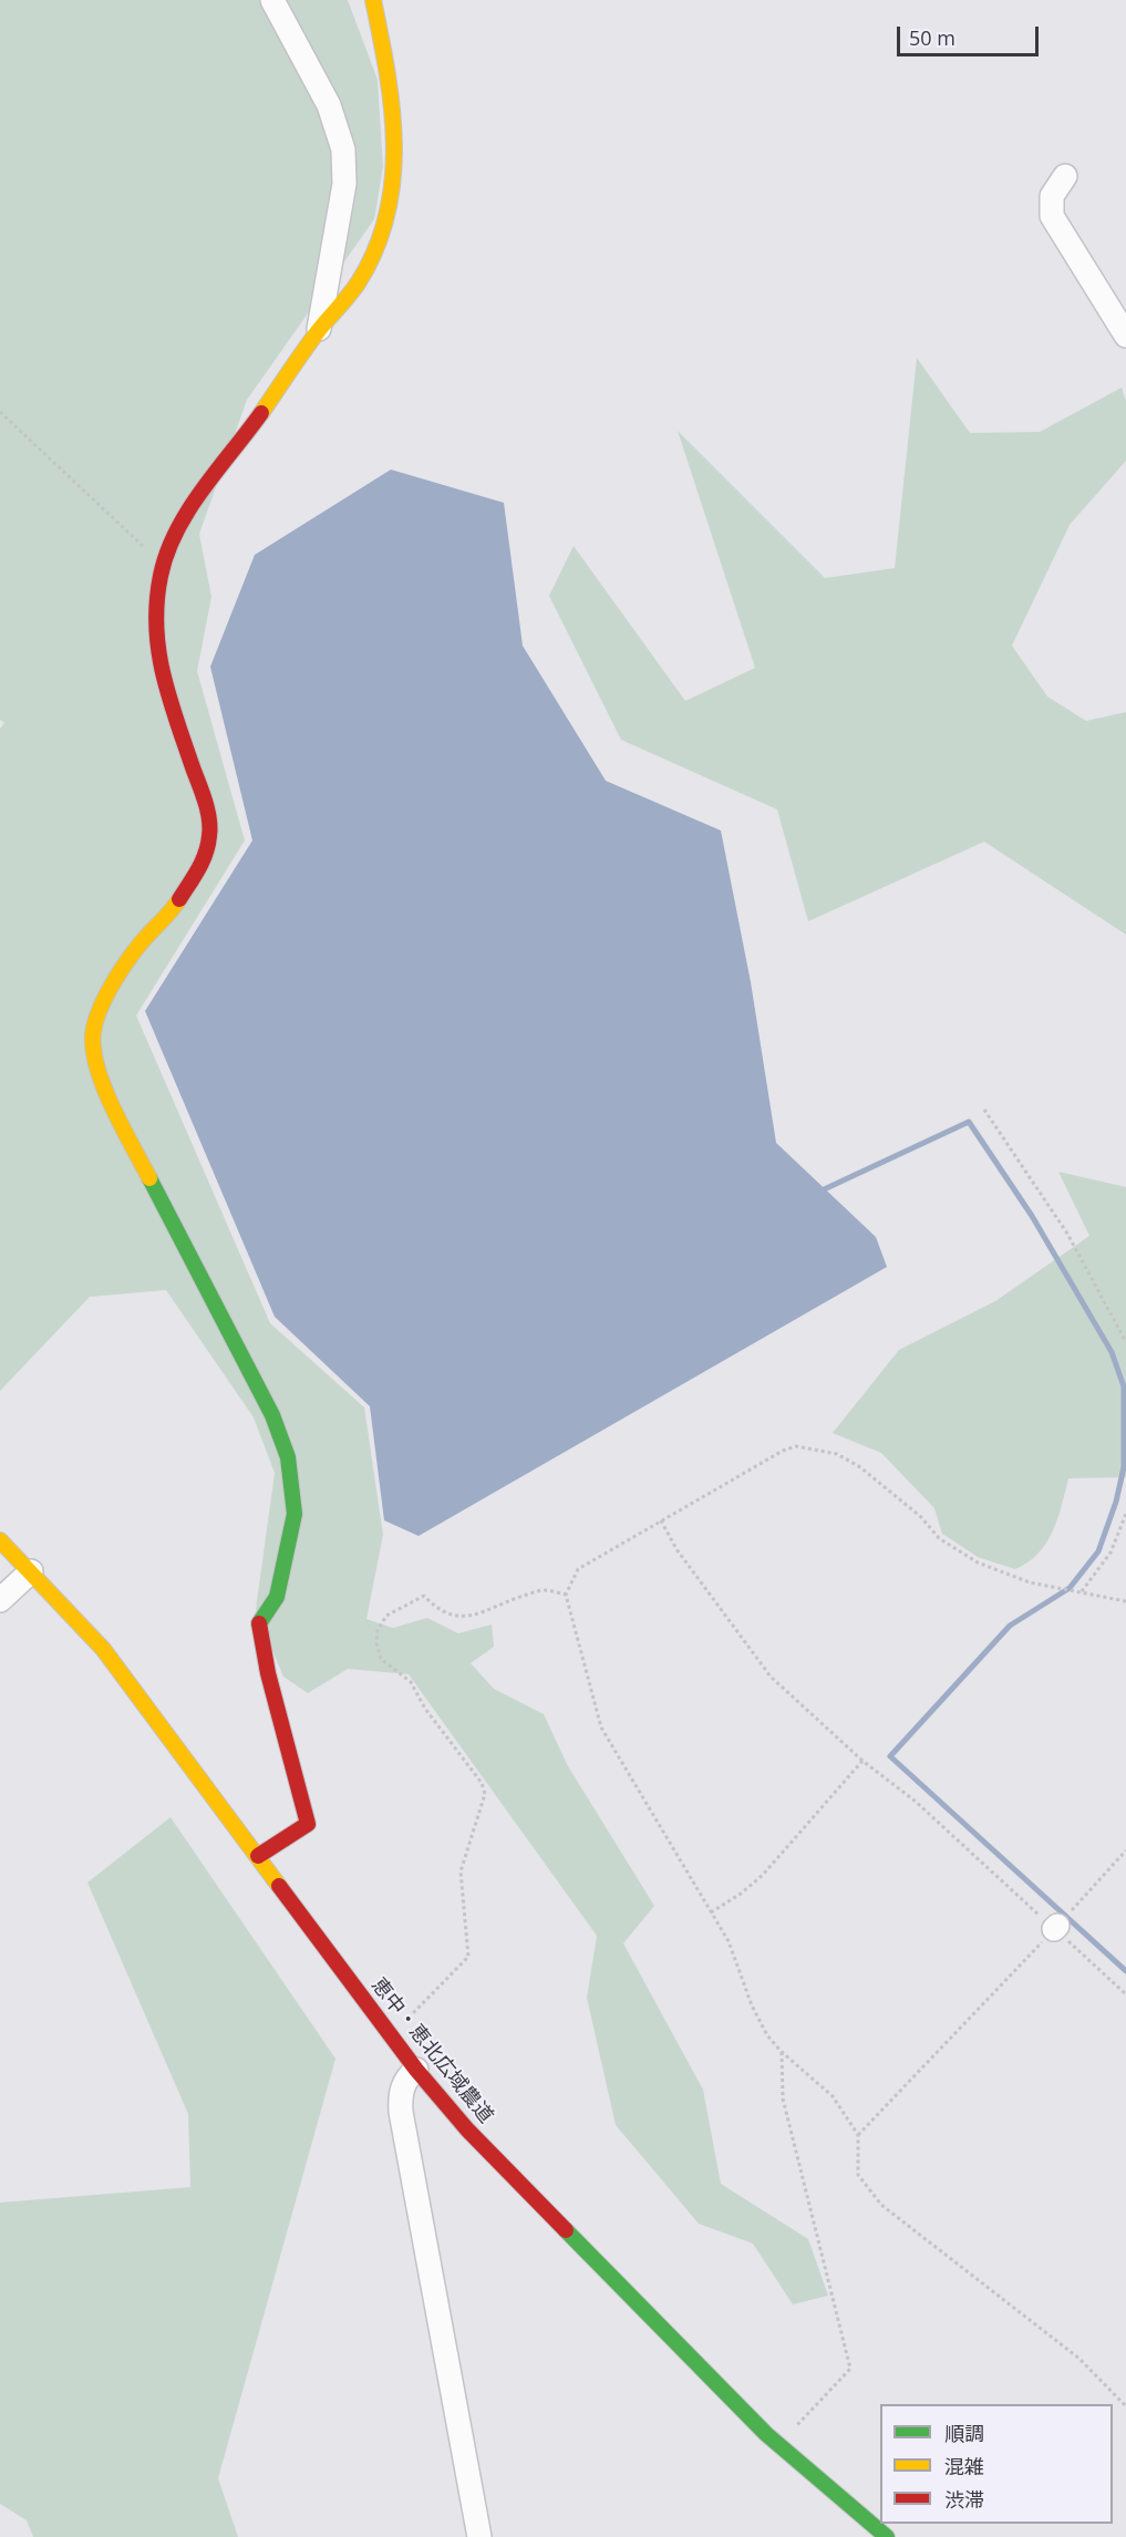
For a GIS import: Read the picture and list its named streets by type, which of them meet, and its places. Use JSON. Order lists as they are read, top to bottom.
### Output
{
  "streets": {
    "street": ["恵中・恵北広域農道"]
  },
  "legend": ["順調", "混雑", "渋滞"],
  "scale_bar": "50 m"
}
